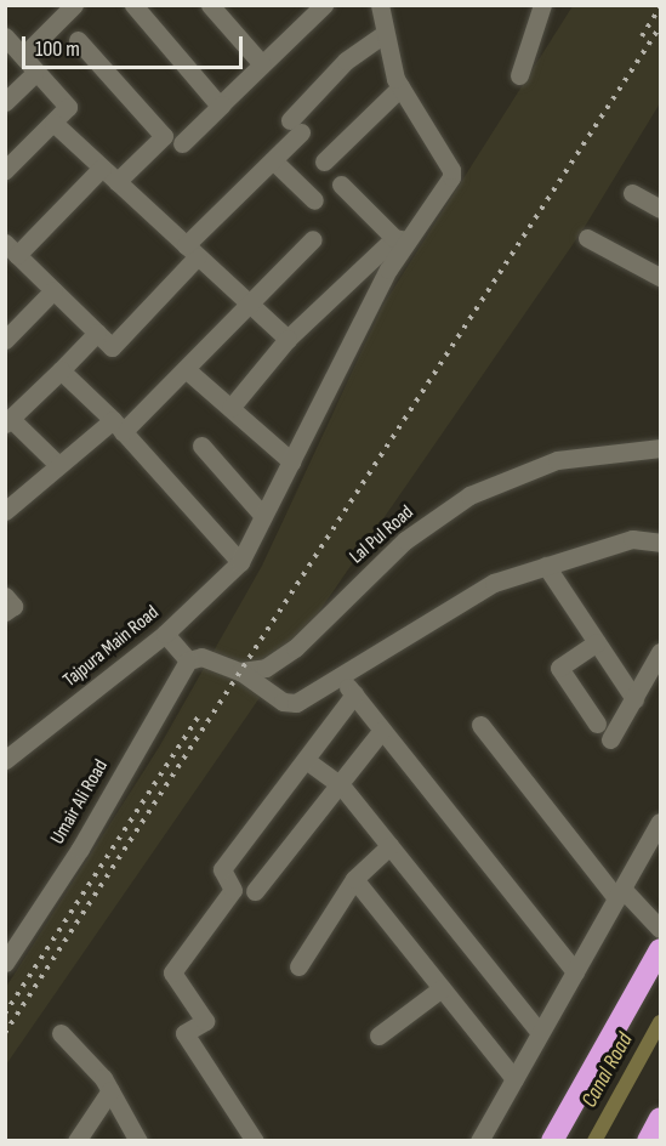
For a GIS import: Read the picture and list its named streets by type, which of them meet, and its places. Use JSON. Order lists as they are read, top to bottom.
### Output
{
  "streets": {
    "street": ["Lal Pul Road", "Tajpura Main Road", "Umair Ali Road"]
  },
  "water": ["Canal Road"],
  "scale_bar": "100 m"
}
